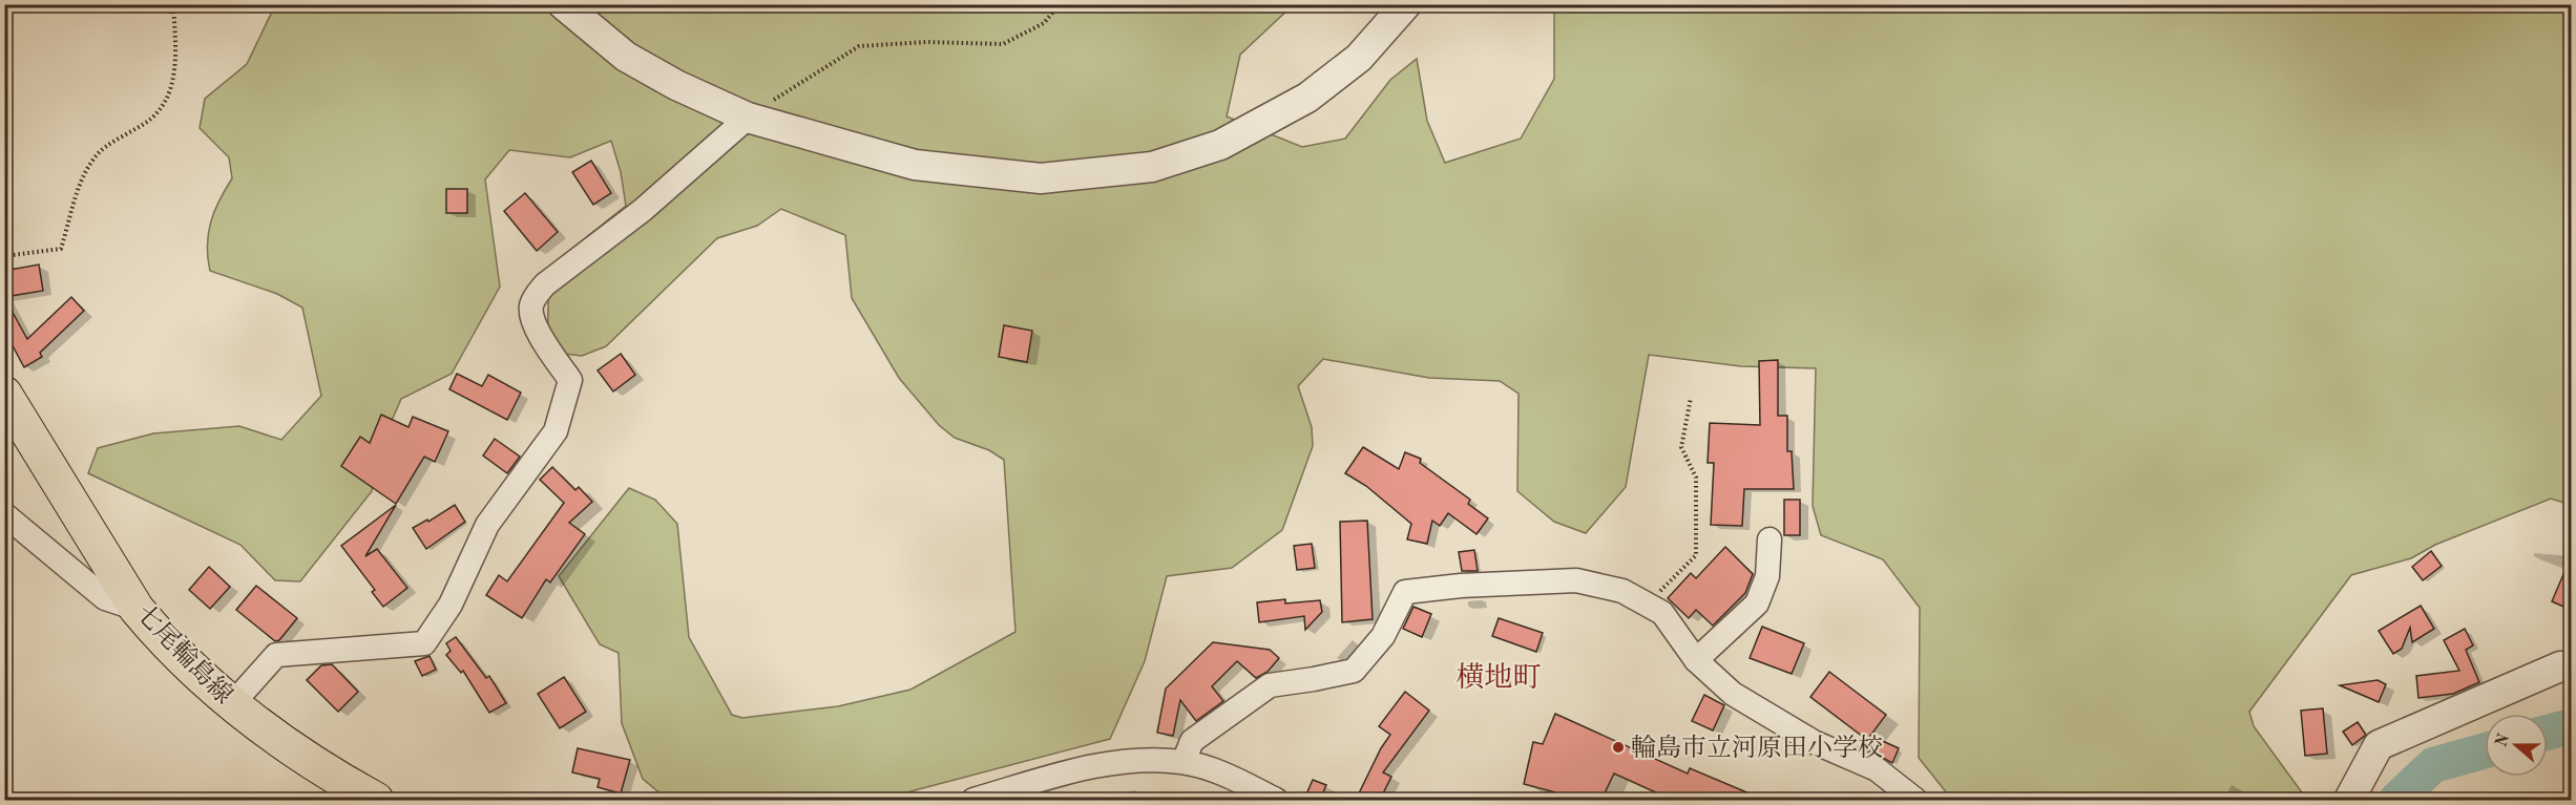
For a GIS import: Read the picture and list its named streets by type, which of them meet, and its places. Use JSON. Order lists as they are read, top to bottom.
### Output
{
  "streets": {
    "main road": ["七尾輪島線"]
  },
  "districts": ["横地町"],
  "places": ["輪島市立河原田小学校"],
  "north": "left"
}
